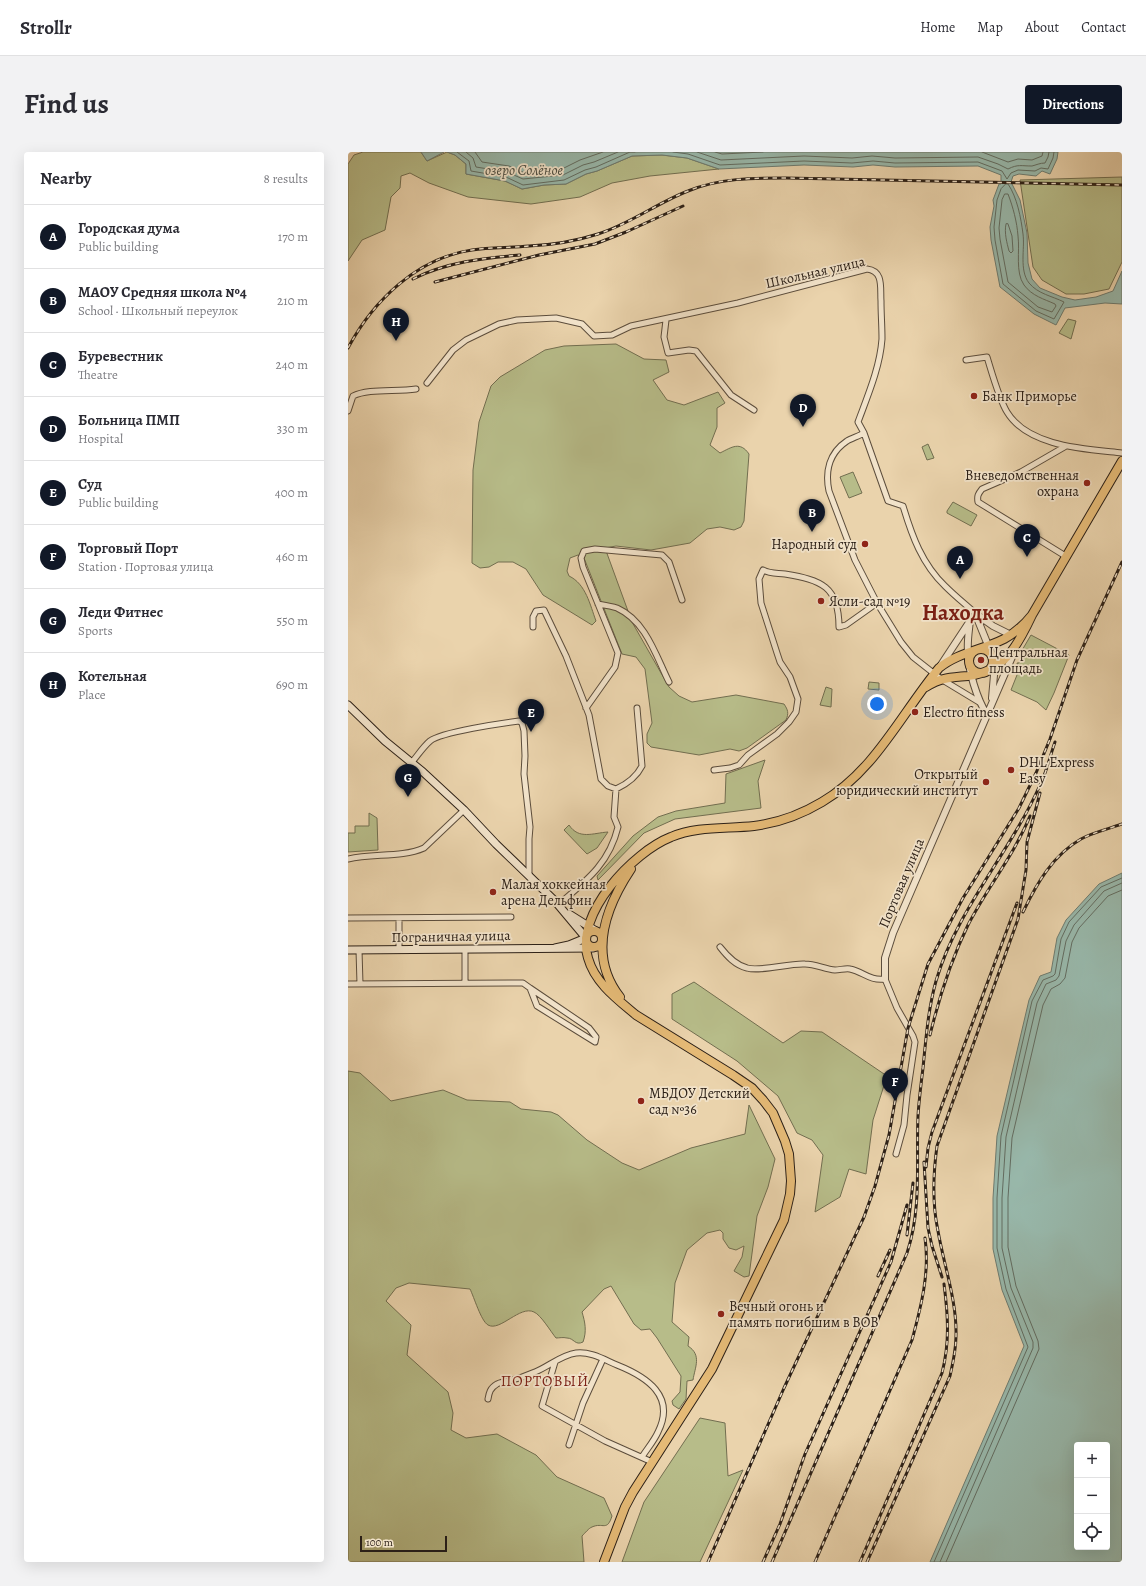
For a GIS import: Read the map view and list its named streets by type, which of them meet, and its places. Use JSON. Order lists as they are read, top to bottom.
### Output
{
  "streets": {
    "main road": ["Пограничная улица"],
    "street": ["Школьная улица", "Портовая улица"]
  },
  "districts": ["Находка", "ПОРТОВЫЙ"],
  "water": ["озеро Солёное"],
  "places": [
    "Банк Приморье",
    "Вневедомственная охрана",
    "Народный суд",
    "Ясли-сад №19",
    "Центральная площадь",
    "Electro fitness",
    "DHL Express Easy",
    "Открытый юридический институт",
    "Малая хоккейная арена Дельфин",
    "МБДОУ Детский сад №36",
    "Вечный огонь и память погибшим в ВОВ"
  ],
  "scale_bar": "100 m",
  "page": {
    "header": "Strollr",
    "nav": [
      "Home",
      "Map",
      "About",
      "Contact"
    ],
    "title": "Find us",
    "buttons": "Directions",
    "heading": ["Nearby", "8 results"],
    "list": [
      {
        "mark": "A",
        "name": "Городская дума",
        "note": "Public building",
        "value": "170 m"
      },
      {
        "mark": "B",
        "name": "МАОУ Средняя школа №4",
        "note": "School · Школьный переулок",
        "value": "210 m"
      },
      {
        "mark": "C",
        "name": "Буревестник",
        "note": "Theatre",
        "value": "240 m"
      },
      {
        "mark": "D",
        "name": "Больница ПМП",
        "note": "Hospital",
        "value": "330 m"
      },
      {
        "mark": "E",
        "name": "Суд",
        "note": "Public building",
        "value": "400 m"
      },
      {
        "mark": "F",
        "name": "Торговый Порт",
        "note": "Station · Портовая улица",
        "value": "460 m"
      },
      {
        "mark": "G",
        "name": "Леди Фитнес",
        "note": "Sports",
        "value": "550 m"
      },
      {
        "mark": "H",
        "name": "Котельная",
        "note": "Place",
        "value": "690 m"
      }
    ],
    "pins": [
      "H",
      "D",
      "B",
      "C",
      "A",
      "E",
      "G",
      "F"
    ],
    "map_buttons": ["+", "−"],
    "scale": "100 m"
  }
}
